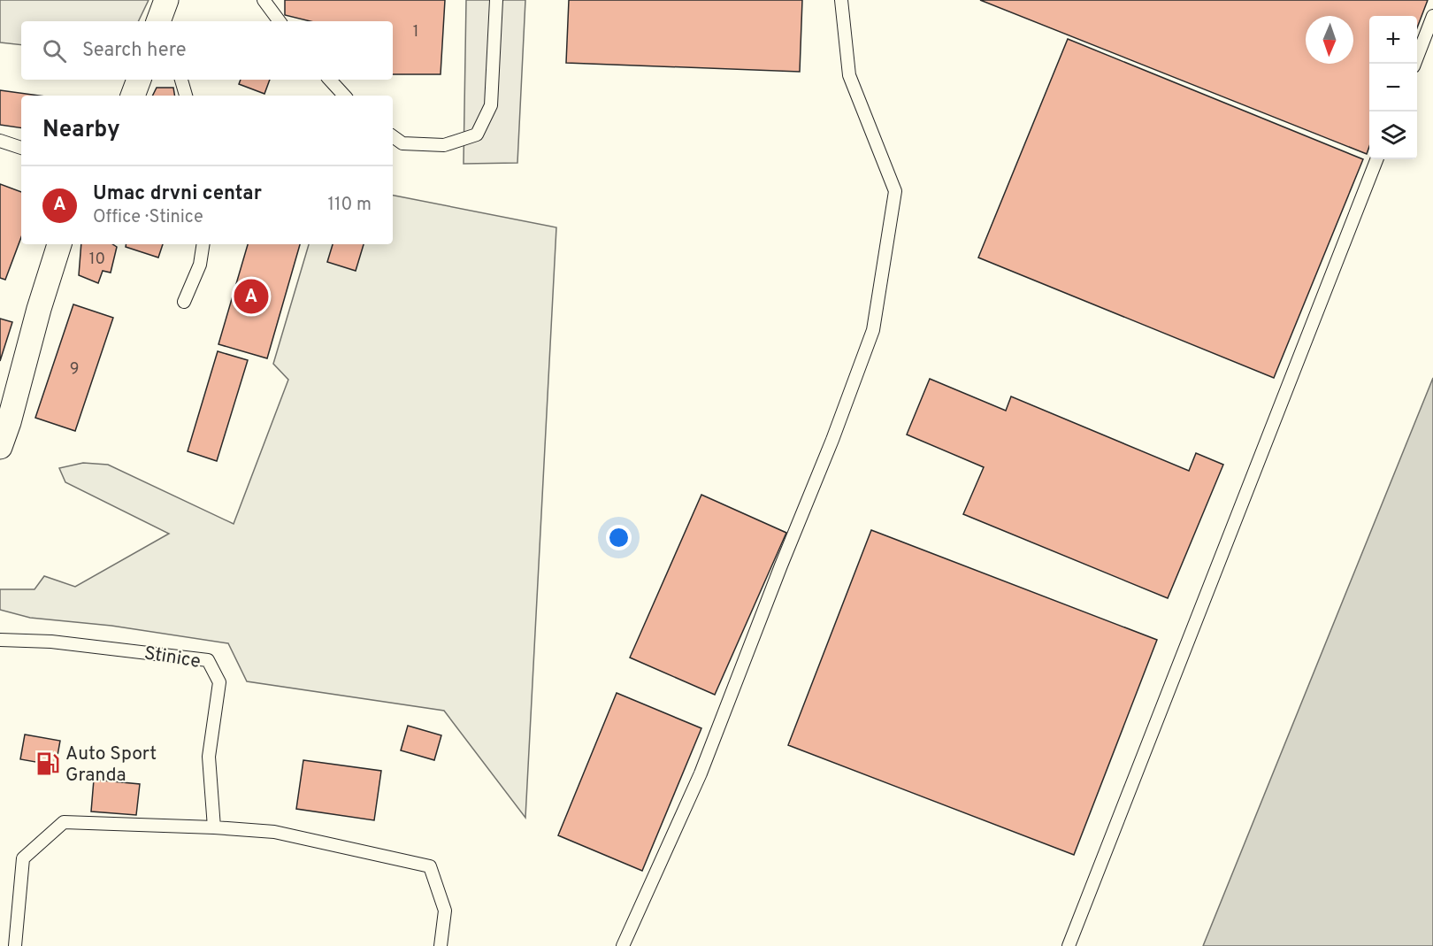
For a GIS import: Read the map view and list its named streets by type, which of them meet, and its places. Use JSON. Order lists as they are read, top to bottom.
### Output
{
  "streets": {
    "lane": ["Stinice"]
  },
  "places": {
    "fuel station": ["Auto Sport Granda"]
  },
  "house_numbers": ["1", "10", "9"],
  "north": "bottom",
  "page": {
    "map_buttons": ["+", "−"],
    "search": "Search here",
    "heading": "Nearby",
    "list": [
      {
        "mark": "A",
        "name": "Umac drvni centar",
        "note": "Office · Stinice",
        "value": "110 m"
      }
    ],
    "pins": "A"
  }
}
